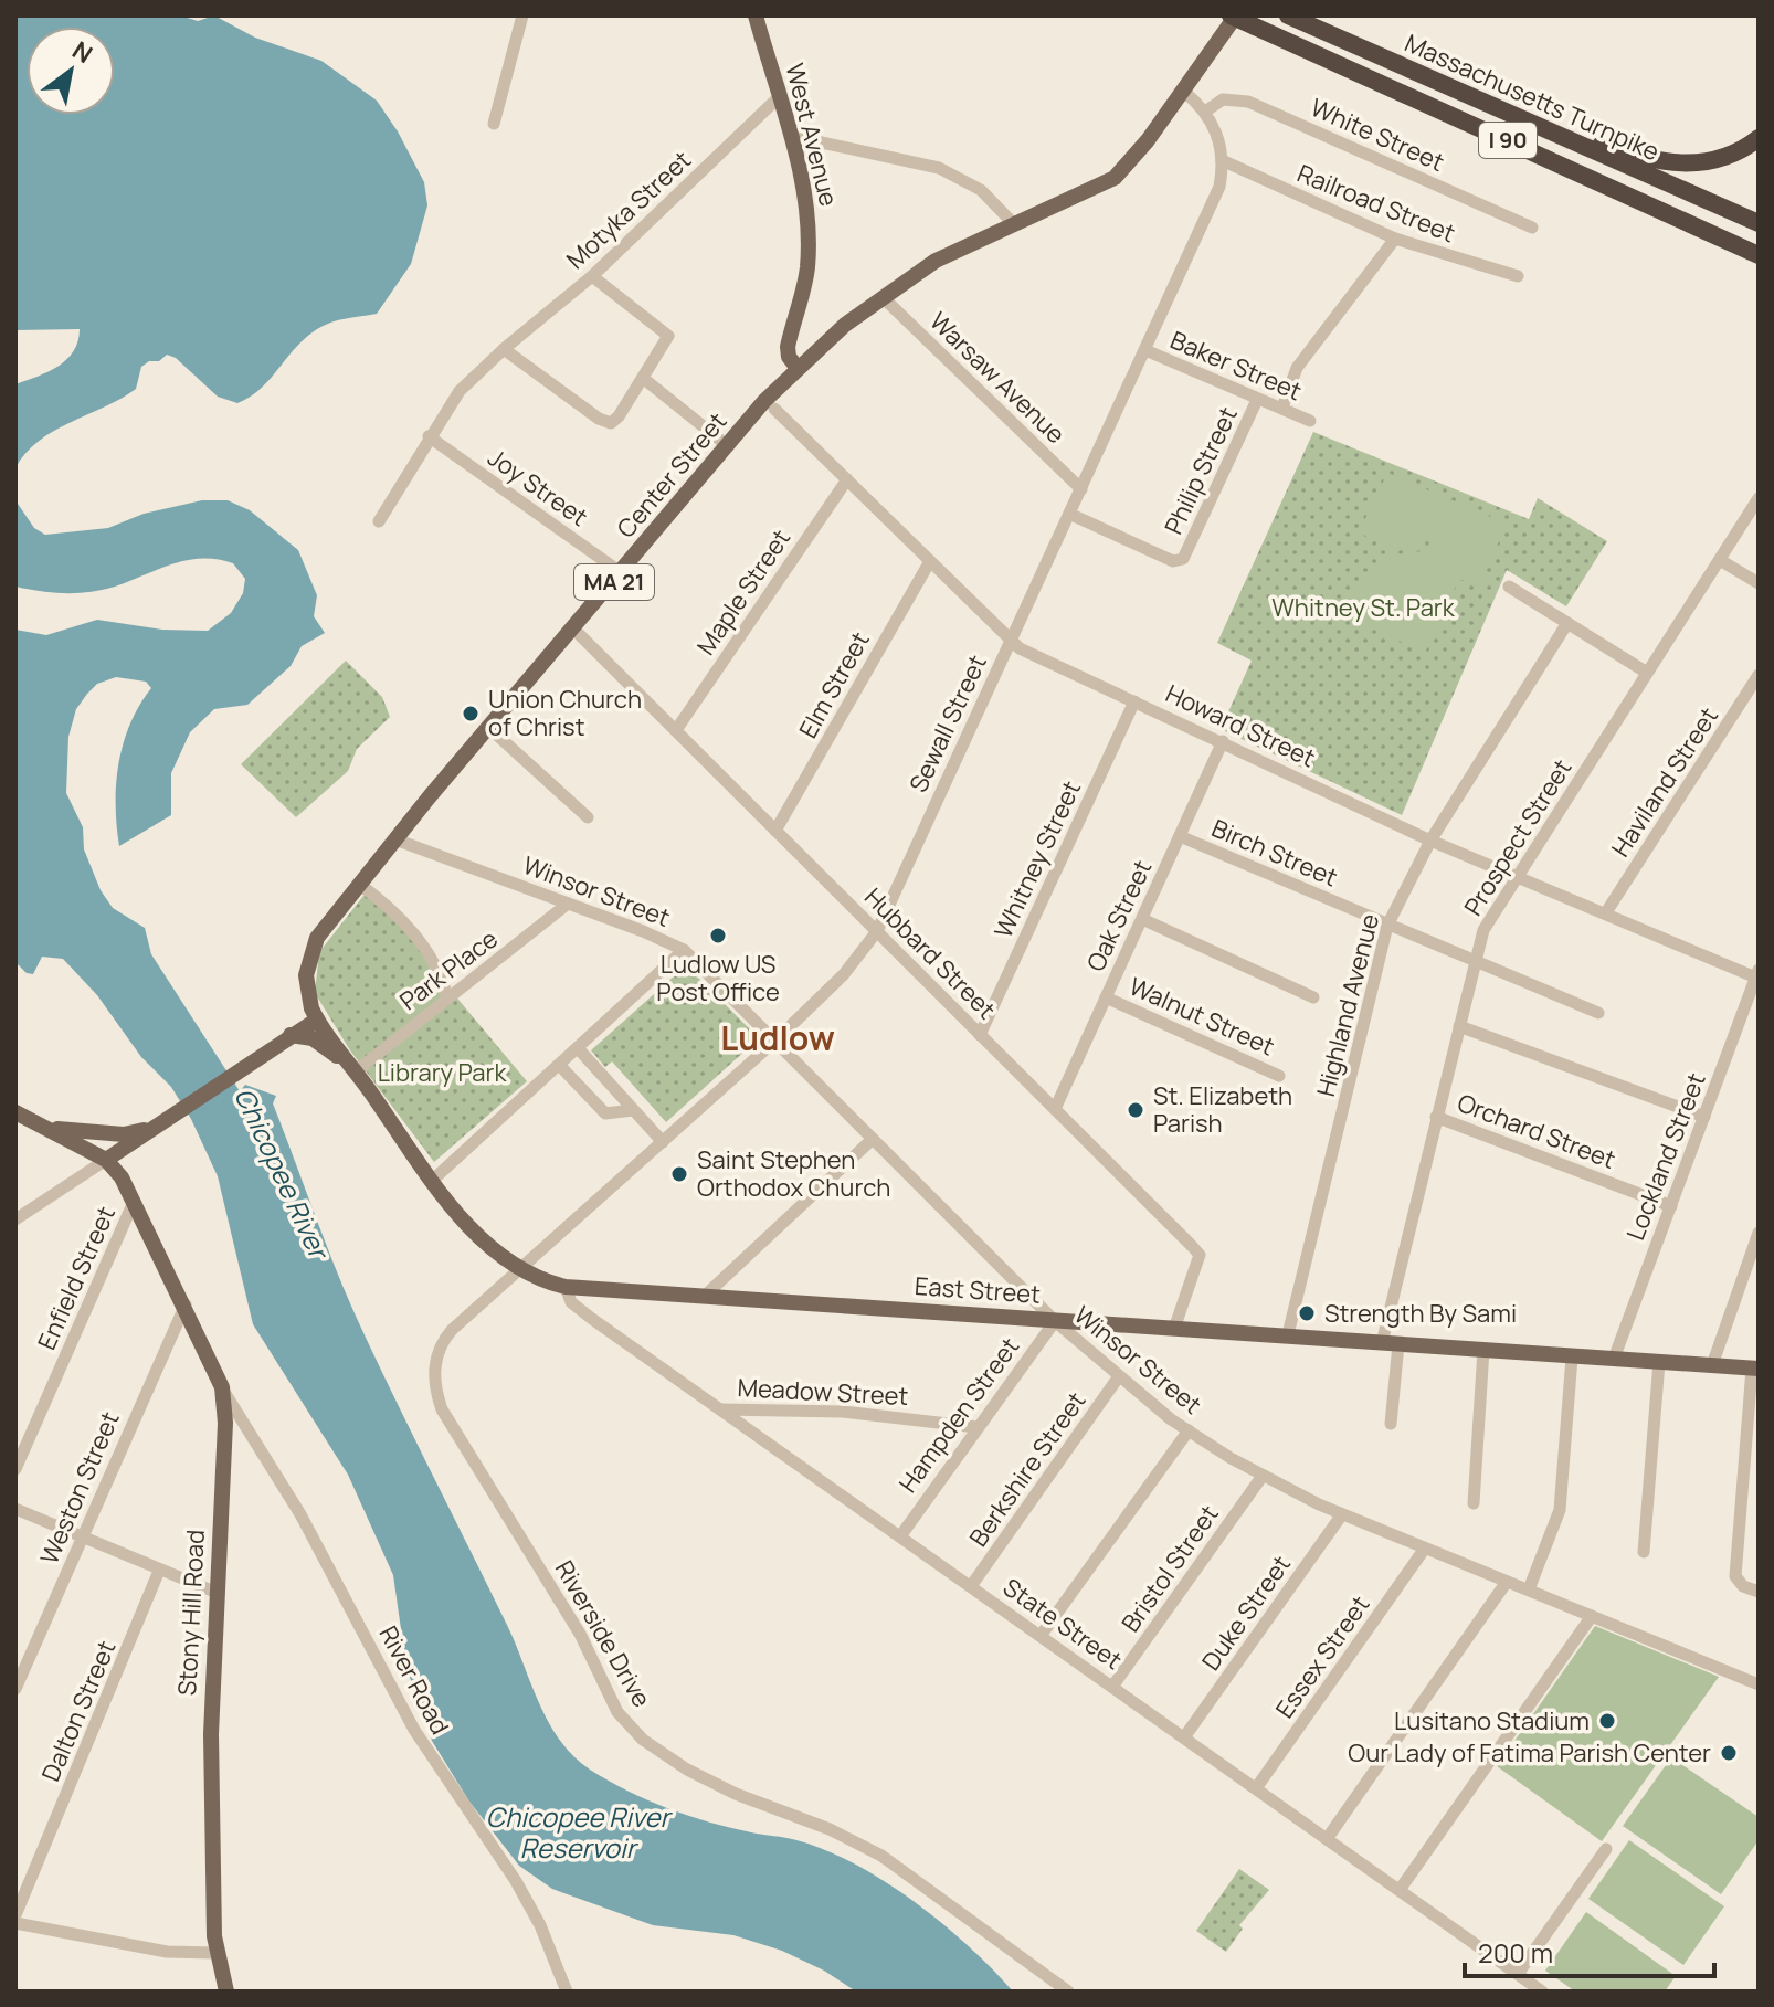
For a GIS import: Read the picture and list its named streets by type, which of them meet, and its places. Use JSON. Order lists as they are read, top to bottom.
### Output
{
  "streets": {
    "highway": ["Massachusetts Turnpike", "I 90"],
    "main road": [
      "West Avenue",
      "Center Street",
      "MA 21",
      "East Street",
      "Stony Hill Road"
    ],
    "street": [
      "White Street",
      "Railroad Street",
      "Motyka Street",
      "Baker Street",
      "Warsaw Avenue",
      "Philip Street",
      "Joy Street",
      "Maple Street",
      "Elm Street",
      "Sewall Street",
      "Howard Street",
      "Haviland Street",
      "Prospect Street",
      "Birch Street",
      "Whitney Street",
      "Winsor Street",
      "Oak Street",
      "Hubbard Street",
      "Park Place",
      "Highland Avenue",
      "Walnut Street",
      "Orchard Street",
      "Lockland Street",
      "Enfield Street",
      "Meadow Street",
      "Hampden Street",
      "Berkshire Street",
      "Weston Street",
      "Bristol Street",
      "Duke Street",
      "State Street",
      "Riverside Drive",
      "Essex Street",
      "River Road",
      "Dalton Street"
    ]
  },
  "crossings": [
    ["Massachusetts Turnpike", "Center Street"],
    ["West Avenue", "Motyka Street"],
    ["West Avenue", "Center Street"],
    ["White Street", "Sewall Street"],
    ["Railroad Street", "Sewall Street"],
    ["Motyka Street", "Joy Street"],
    ["Baker Street", "Philip Street"],
    ["Baker Street", "Sewall Street"],
    ["Warsaw Avenue", "Center Street"],
    ["Warsaw Avenue", "Sewall Street"],
    ["Philip Street", "Sewall Street"],
    ["Center Street", "Joy Street"],
    ["Center Street", "Sewall Street"],
    ["Center Street", "Winsor Street"],
    ["Center Street", "Hubbard Street"],
    ["Maple Street", "Howard Street"],
    ["Maple Street", "Hubbard Street"],
    ["Elm Street", "Howard Street"],
    ["Elm Street", "Hubbard Street"],
    ["Sewall Street", "Howard Street"],
    ["Sewall Street", "Winsor Street"],
    ["Sewall Street", "Hubbard Street"],
    ["Sewall Street", "East Street"],
    ["Sewall Street", "Riverside Drive"],
    ["Howard Street", "Haviland Street"],
    ["Howard Street", "Prospect Street"],
    ["Howard Street", "Whitney Street"],
    ["Howard Street", "Oak Street"],
    ["Howard Street", "Highland Avenue"],
    ["Howard Street", "Lockland Street"],
    ["Prospect Street", "Birch Street"],
    ["Prospect Street", "Orchard Street"],
    ["Prospect Street", "East Street"],
    ["Birch Street", "Oak Street"],
    ["Birch Street", "Highland Avenue"],
    ["Whitney Street", "Hubbard Street"],
    ["Winsor Street", "Park Place"],
    ["Winsor Street", "East Street"],
    ["Winsor Street", "Hampden Street"],
    ["Winsor Street", "Berkshire Street"],
    ["Winsor Street", "Bristol Street"],
    ["Winsor Street", "Duke Street"],
    ["Winsor Street", "Essex Street"],
    ["Oak Street", "Hubbard Street"],
    ["Oak Street", "Walnut Street"],
    ["Hubbard Street", "East Street"],
    ["Park Place", "East Street"],
    ["Highland Avenue", "East Street"],
    ["Orchard Street", "Lockland Street"],
    ["Lockland Street", "East Street"],
    ["Enfield Street", "Stony Hill Road"],
    ["East Street", "Hampden Street"],
    ["East Street", "State Street"],
    ["East Street", "Riverside Drive"],
    ["Meadow Street", "Hampden Street"],
    ["Meadow Street", "State Street"],
    ["Hampden Street", "State Street"],
    ["Berkshire Street", "State Street"],
    ["Weston Street", "Stony Hill Road"],
    ["Bristol Street", "State Street"],
    ["Stony Hill Road", "River Road"],
    ["Duke Street", "State Street"],
    ["State Street", "Essex Street"]
  ],
  "districts": ["Ludlow"],
  "water": ["Chicopee River", "Chicopee River Reservoir"],
  "parks": ["Whitney St. Park", "Library Park"],
  "places": [
    "Union Church of Christ",
    "Ludlow US Post Office",
    "St. Elizabeth Parish",
    "Saint Stephen Orthodox Church",
    "Strength By Sami",
    "Lusitano Stadium",
    "Our Lady of Fatima Parish Center"
  ],
  "scale_bar": "200 m",
  "north": "top right"
}
